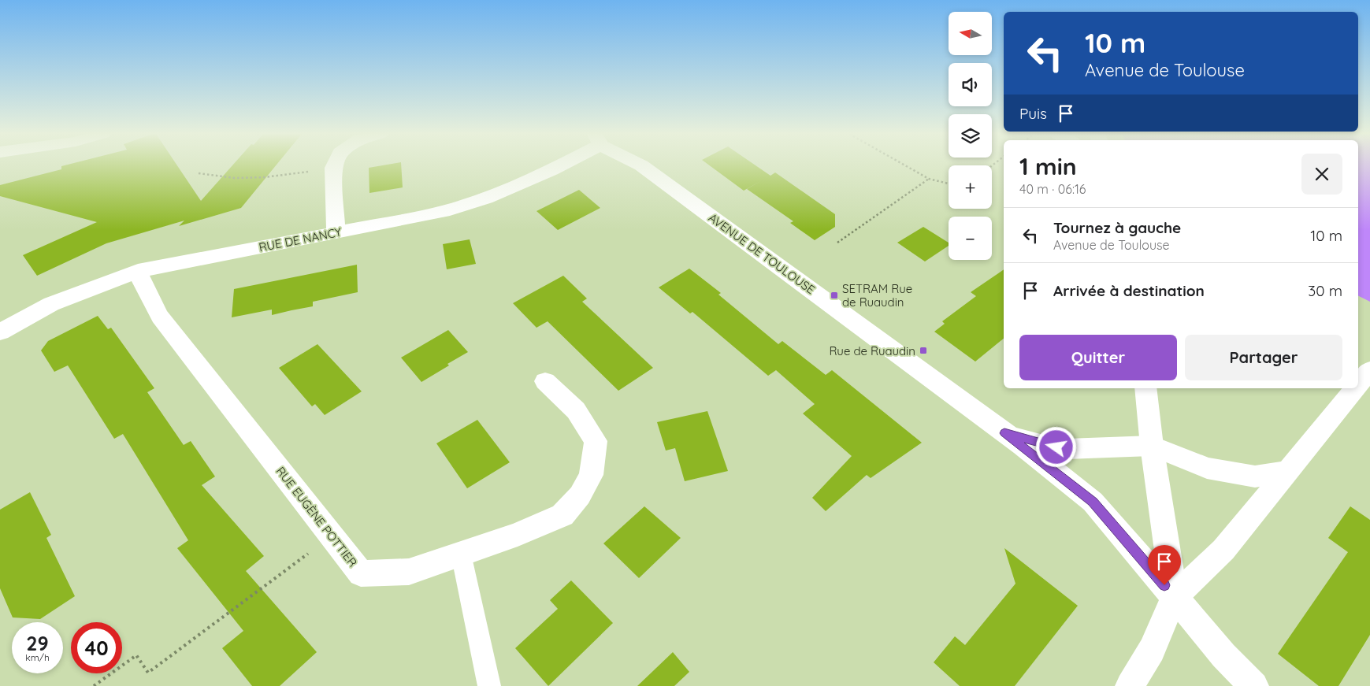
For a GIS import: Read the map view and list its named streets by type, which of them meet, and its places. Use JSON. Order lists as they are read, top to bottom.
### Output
{
  "streets": {
    "street": ["RUE DE NANCY", "AVENUE DE TOULOUSE", "RUE EUGÈNE POTTIER"]
  },
  "crossings": [
    ["RUE DE NANCY", "RUE EUGÈNE POTTIER"]
  ],
  "places": {
    "transit": ["SETRAM Rue de Ruaudin", "Rue de Ruaudin"]
  },
  "north": "left",
  "page": {
    "map_buttons": ["+", "−"],
    "turn": ["10 m", "Avenue de Toulouse"],
    "then": "Puis",
    "heading": ["1 min", "40 m · 06:16"],
    "list": [
      {
        "name": "Tournez à gauche",
        "note": "Avenue de Toulouse",
        "value": "10 m"
      },
      {
        "name": "Arrivée à destination",
        "value": "30 m"
      }
    ],
    "buttons": ["Quitter", "Partager"],
    "speed": "29 km/h",
    "limit": "40"
  }
}
